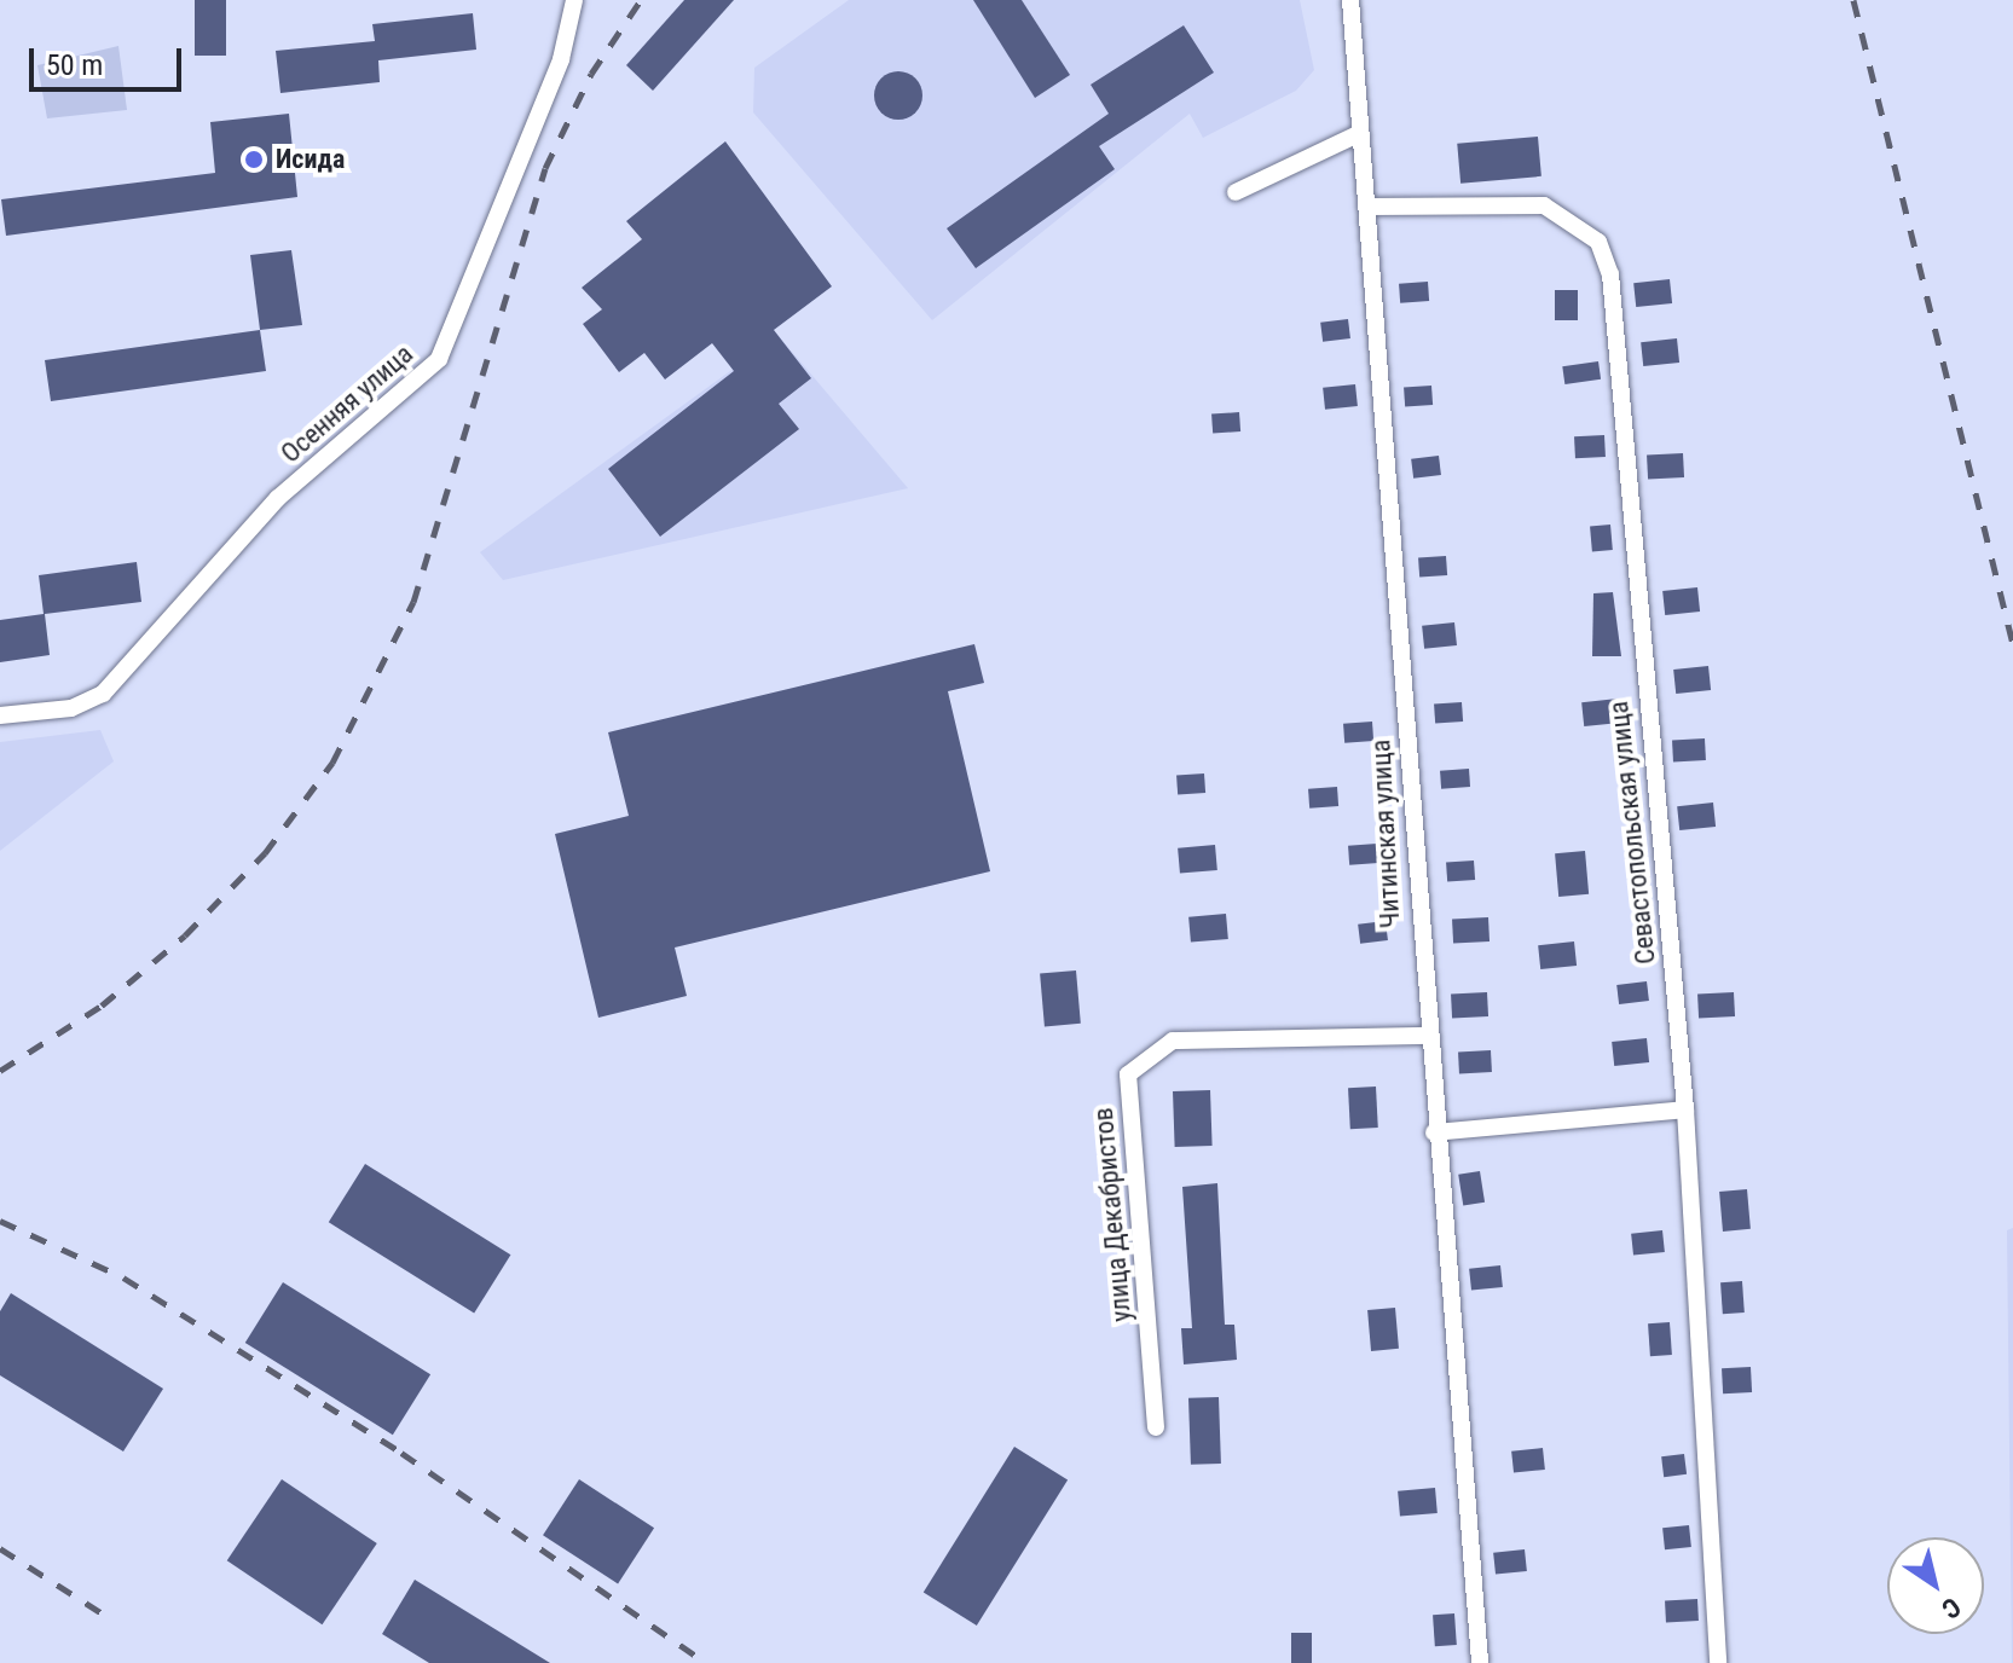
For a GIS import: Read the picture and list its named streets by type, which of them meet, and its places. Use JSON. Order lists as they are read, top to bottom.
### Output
{
  "streets": {
    "street": [
      "Осенняя улица",
      "Севастопольская улица",
      "Читинская улица",
      "улица Декабристов"
    ]
  },
  "crossings": [
    ["Севастопольская улица", "Читинская улица"],
    ["Читинская улица", "улица Декабристов"]
  ],
  "places": ["Исида"],
  "scale_bar": "50 m",
  "north": "bottom right"
}
